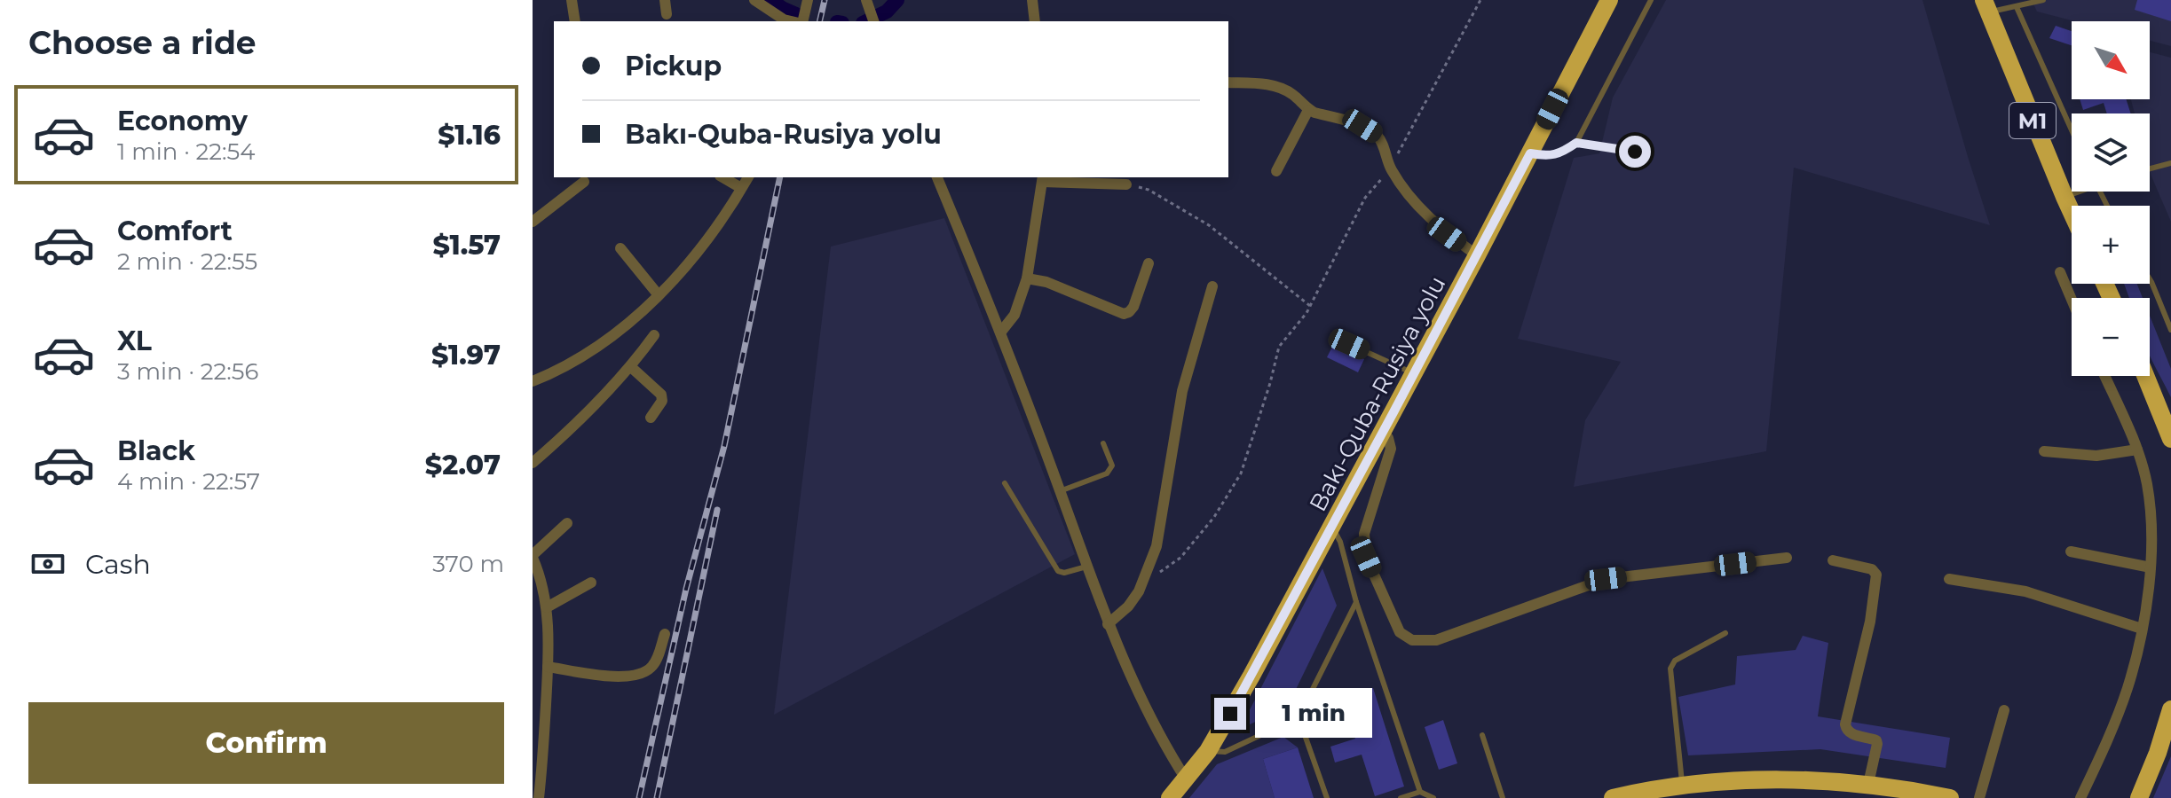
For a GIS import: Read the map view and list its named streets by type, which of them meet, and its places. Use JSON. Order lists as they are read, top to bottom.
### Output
{
  "streets": {
    "highway": ["M1", "Bakı-Quba-Rusiya yolu"]
  },
  "north": "bottom right",
  "page": {
    "heading": "Choose a ride",
    "map_buttons": ["+", "−"],
    "banner": ["Pickup", "Bakı-Quba-Rusiya yolu"],
    "list": [
      {
        "name": "Economy",
        "note": "1 min · 22:54",
        "value": "$1.16"
      },
      {
        "name": "Comfort",
        "note": "2 min · 22:55",
        "value": "$1.57"
      },
      {
        "name": "XL",
        "note": "3 min · 22:56",
        "value": "$1.97"
      },
      {
        "name": "Black",
        "note": "4 min · 22:57",
        "value": "$2.07"
      }
    ],
    "pay": ["Cash", "370 m"],
    "buttons": "Confirm",
    "bubble": "1 min"
  }
}
